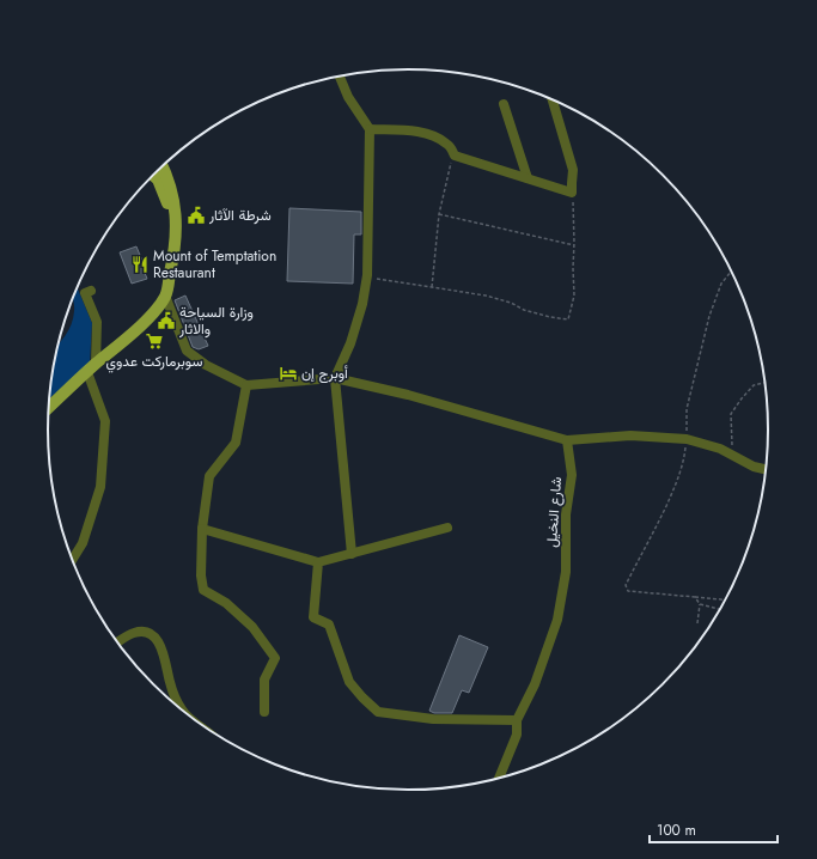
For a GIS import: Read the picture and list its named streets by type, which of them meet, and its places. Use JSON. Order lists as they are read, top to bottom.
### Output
{
  "streets": {
    "street": ["شارع النخيل"]
  },
  "places": {
    "public building": ["شرطة الآثار", "وزارة السياحة والاثار"],
    "restaurant": ["Mount of Temptation Restaurant"],
    "supermarket": ["سوبرماركت عدوي"],
    "hotel": ["أوبرج إن"]
  },
  "scale_bar": "100 m"
}
